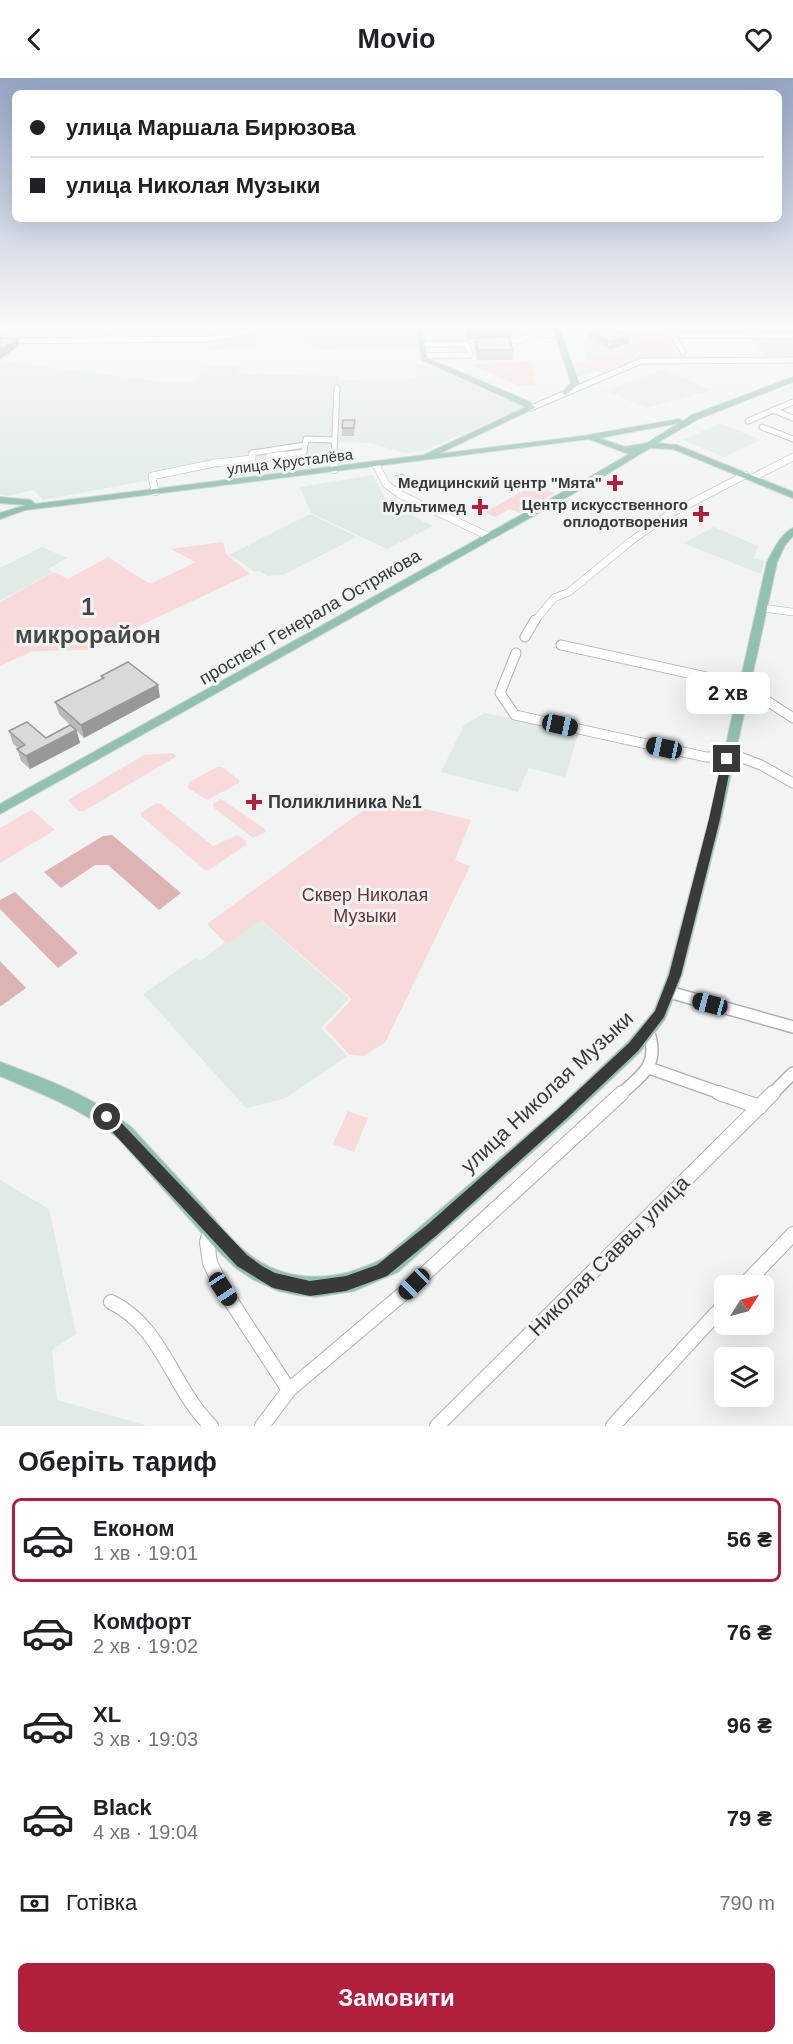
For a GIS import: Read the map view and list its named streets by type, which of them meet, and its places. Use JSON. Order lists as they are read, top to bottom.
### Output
{
  "streets": {
    "main road": ["улица Хрусталёва", "проспект Генерала Острякова", "улица Николая Музыки"],
    "street": ["Николая Саввы улица"]
  },
  "crossings": [
    ["улица Хрусталёва", "проспект Генерала Острякова"]
  ],
  "districts": ["1 микрорайон"],
  "parks": ["Сквер Николая Музыки"],
  "places": {
    "health": [
      "Медицинский центр \"Мята\"",
      "Мультимед",
      "Центр искусственного оплодотворения",
      "Поликлиника №1"
    ]
  },
  "north": "top right",
  "page": {
    "header": "Movio",
    "banner": ["улица Маршала Бирюзова", "улица Николая Музыки"],
    "bubble": "2 хв",
    "heading": "Оберіть тариф",
    "list": [
      {
        "name": "Економ",
        "note": "1 хв · 19:01",
        "value": "56 ₴"
      },
      {
        "name": "Комфорт",
        "note": "2 хв · 19:02",
        "value": "76 ₴"
      },
      {
        "name": "XL",
        "note": "3 хв · 19:03",
        "value": "96 ₴"
      },
      {
        "name": "Black",
        "note": "4 хв · 19:04",
        "value": "79 ₴"
      }
    ],
    "pay": ["Готівка", "790 m"],
    "buttons": "Замовити"
  }
}
